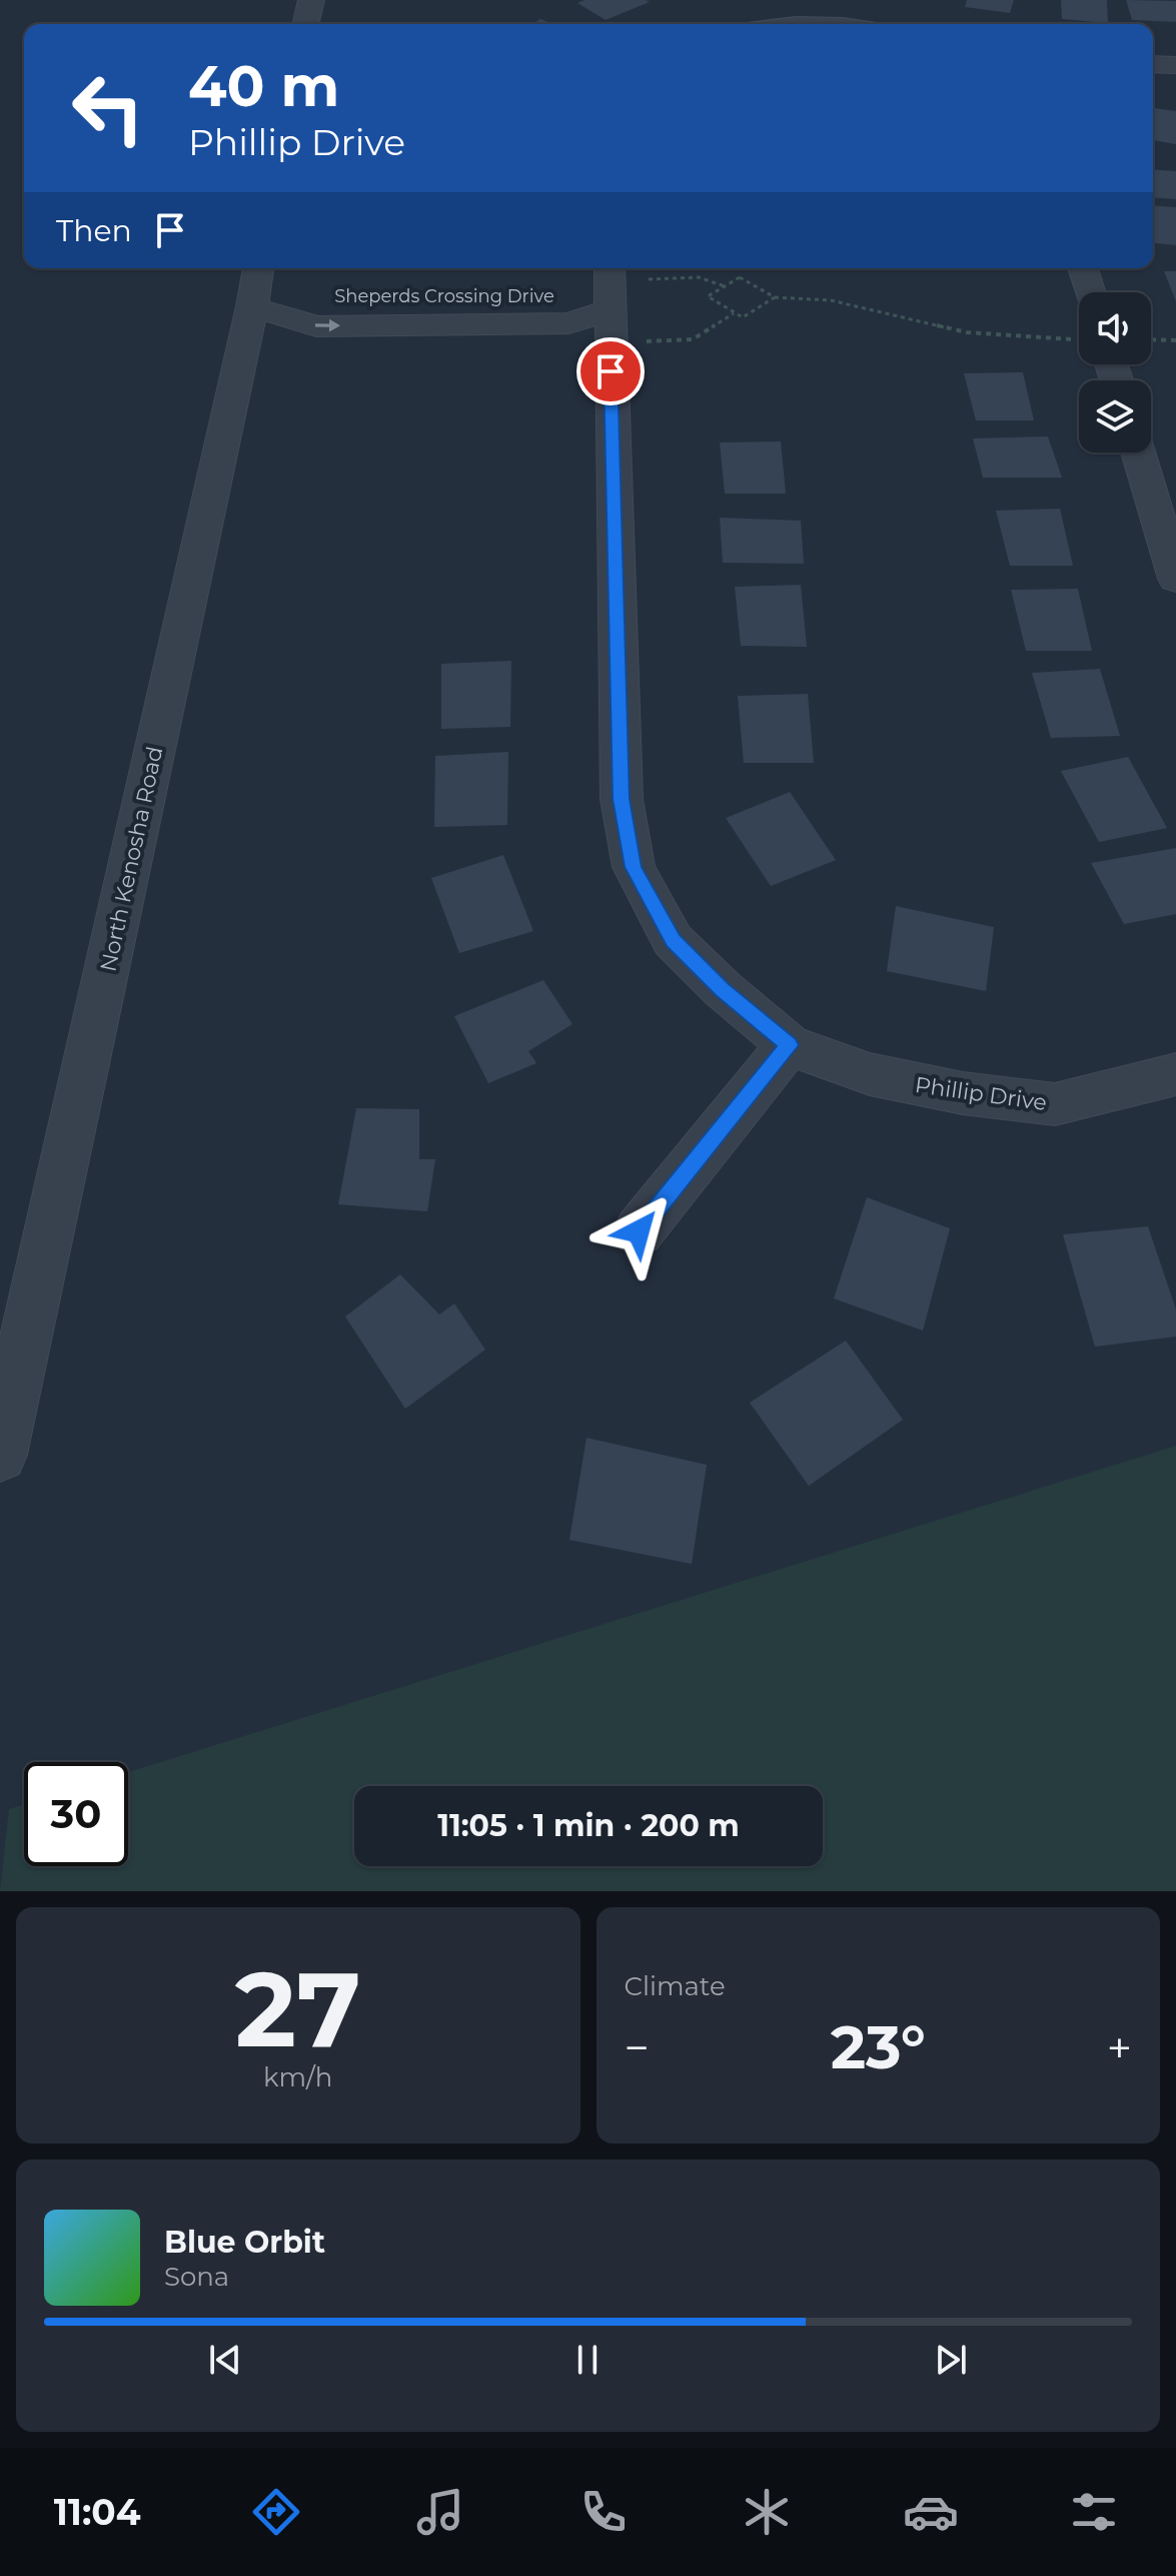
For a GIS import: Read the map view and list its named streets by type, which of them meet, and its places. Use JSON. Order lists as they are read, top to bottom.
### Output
{
  "streets": {
    "street": ["Sheperds Crossing Drive", "North Kenosha Road", "Phillip Drive"]
  },
  "crossings": [
    ["Sheperds Crossing Drive", "North Kenosha Road"],
    ["Sheperds Crossing Drive", "Phillip Drive"]
  ],
  "page": {
    "turn": ["40 m", "Phillip Drive"],
    "then": "Then",
    "limit": "30",
    "trip": "11:05 · 1 min · 200 m",
    "tile": [
      ["27", "km/h"],
      "Climate"
    ],
    "heat": ["−", "23°", "+"],
    "song": ["Blue Orbit", "Sona"],
    "tabs": "11:04"
  }
}
